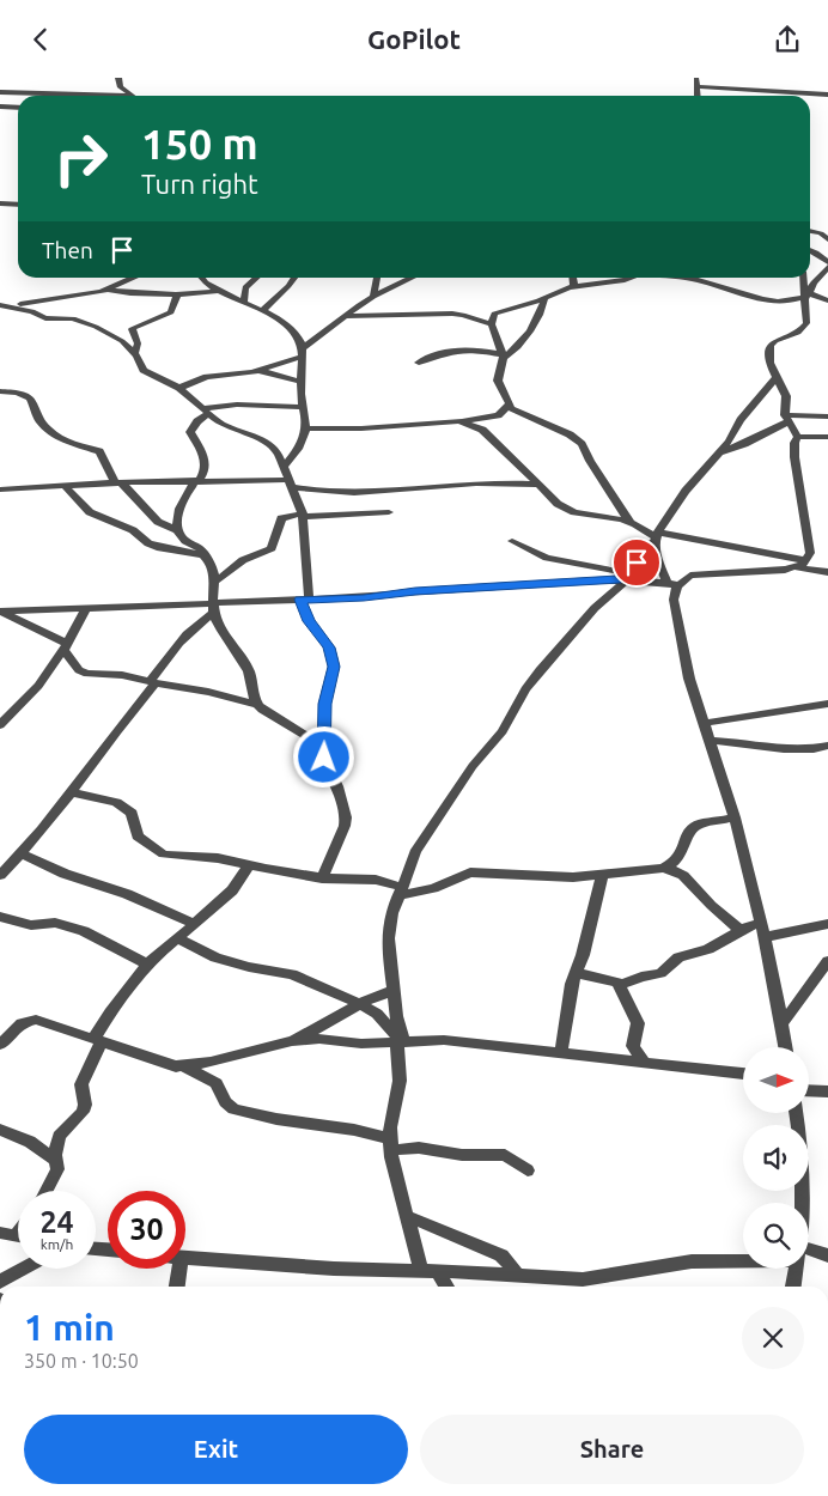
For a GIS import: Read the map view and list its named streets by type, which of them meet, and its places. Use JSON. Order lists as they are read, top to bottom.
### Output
{
  "north": "right",
  "page": {
    "header": "GoPilot",
    "turn": ["150 m", "Turn right"],
    "then": "Then",
    "speed": "24 km/h",
    "limit": "30",
    "heading": ["1 min", "350 m · 10:50"],
    "buttons": ["Exit", "Share"]
  }
}
